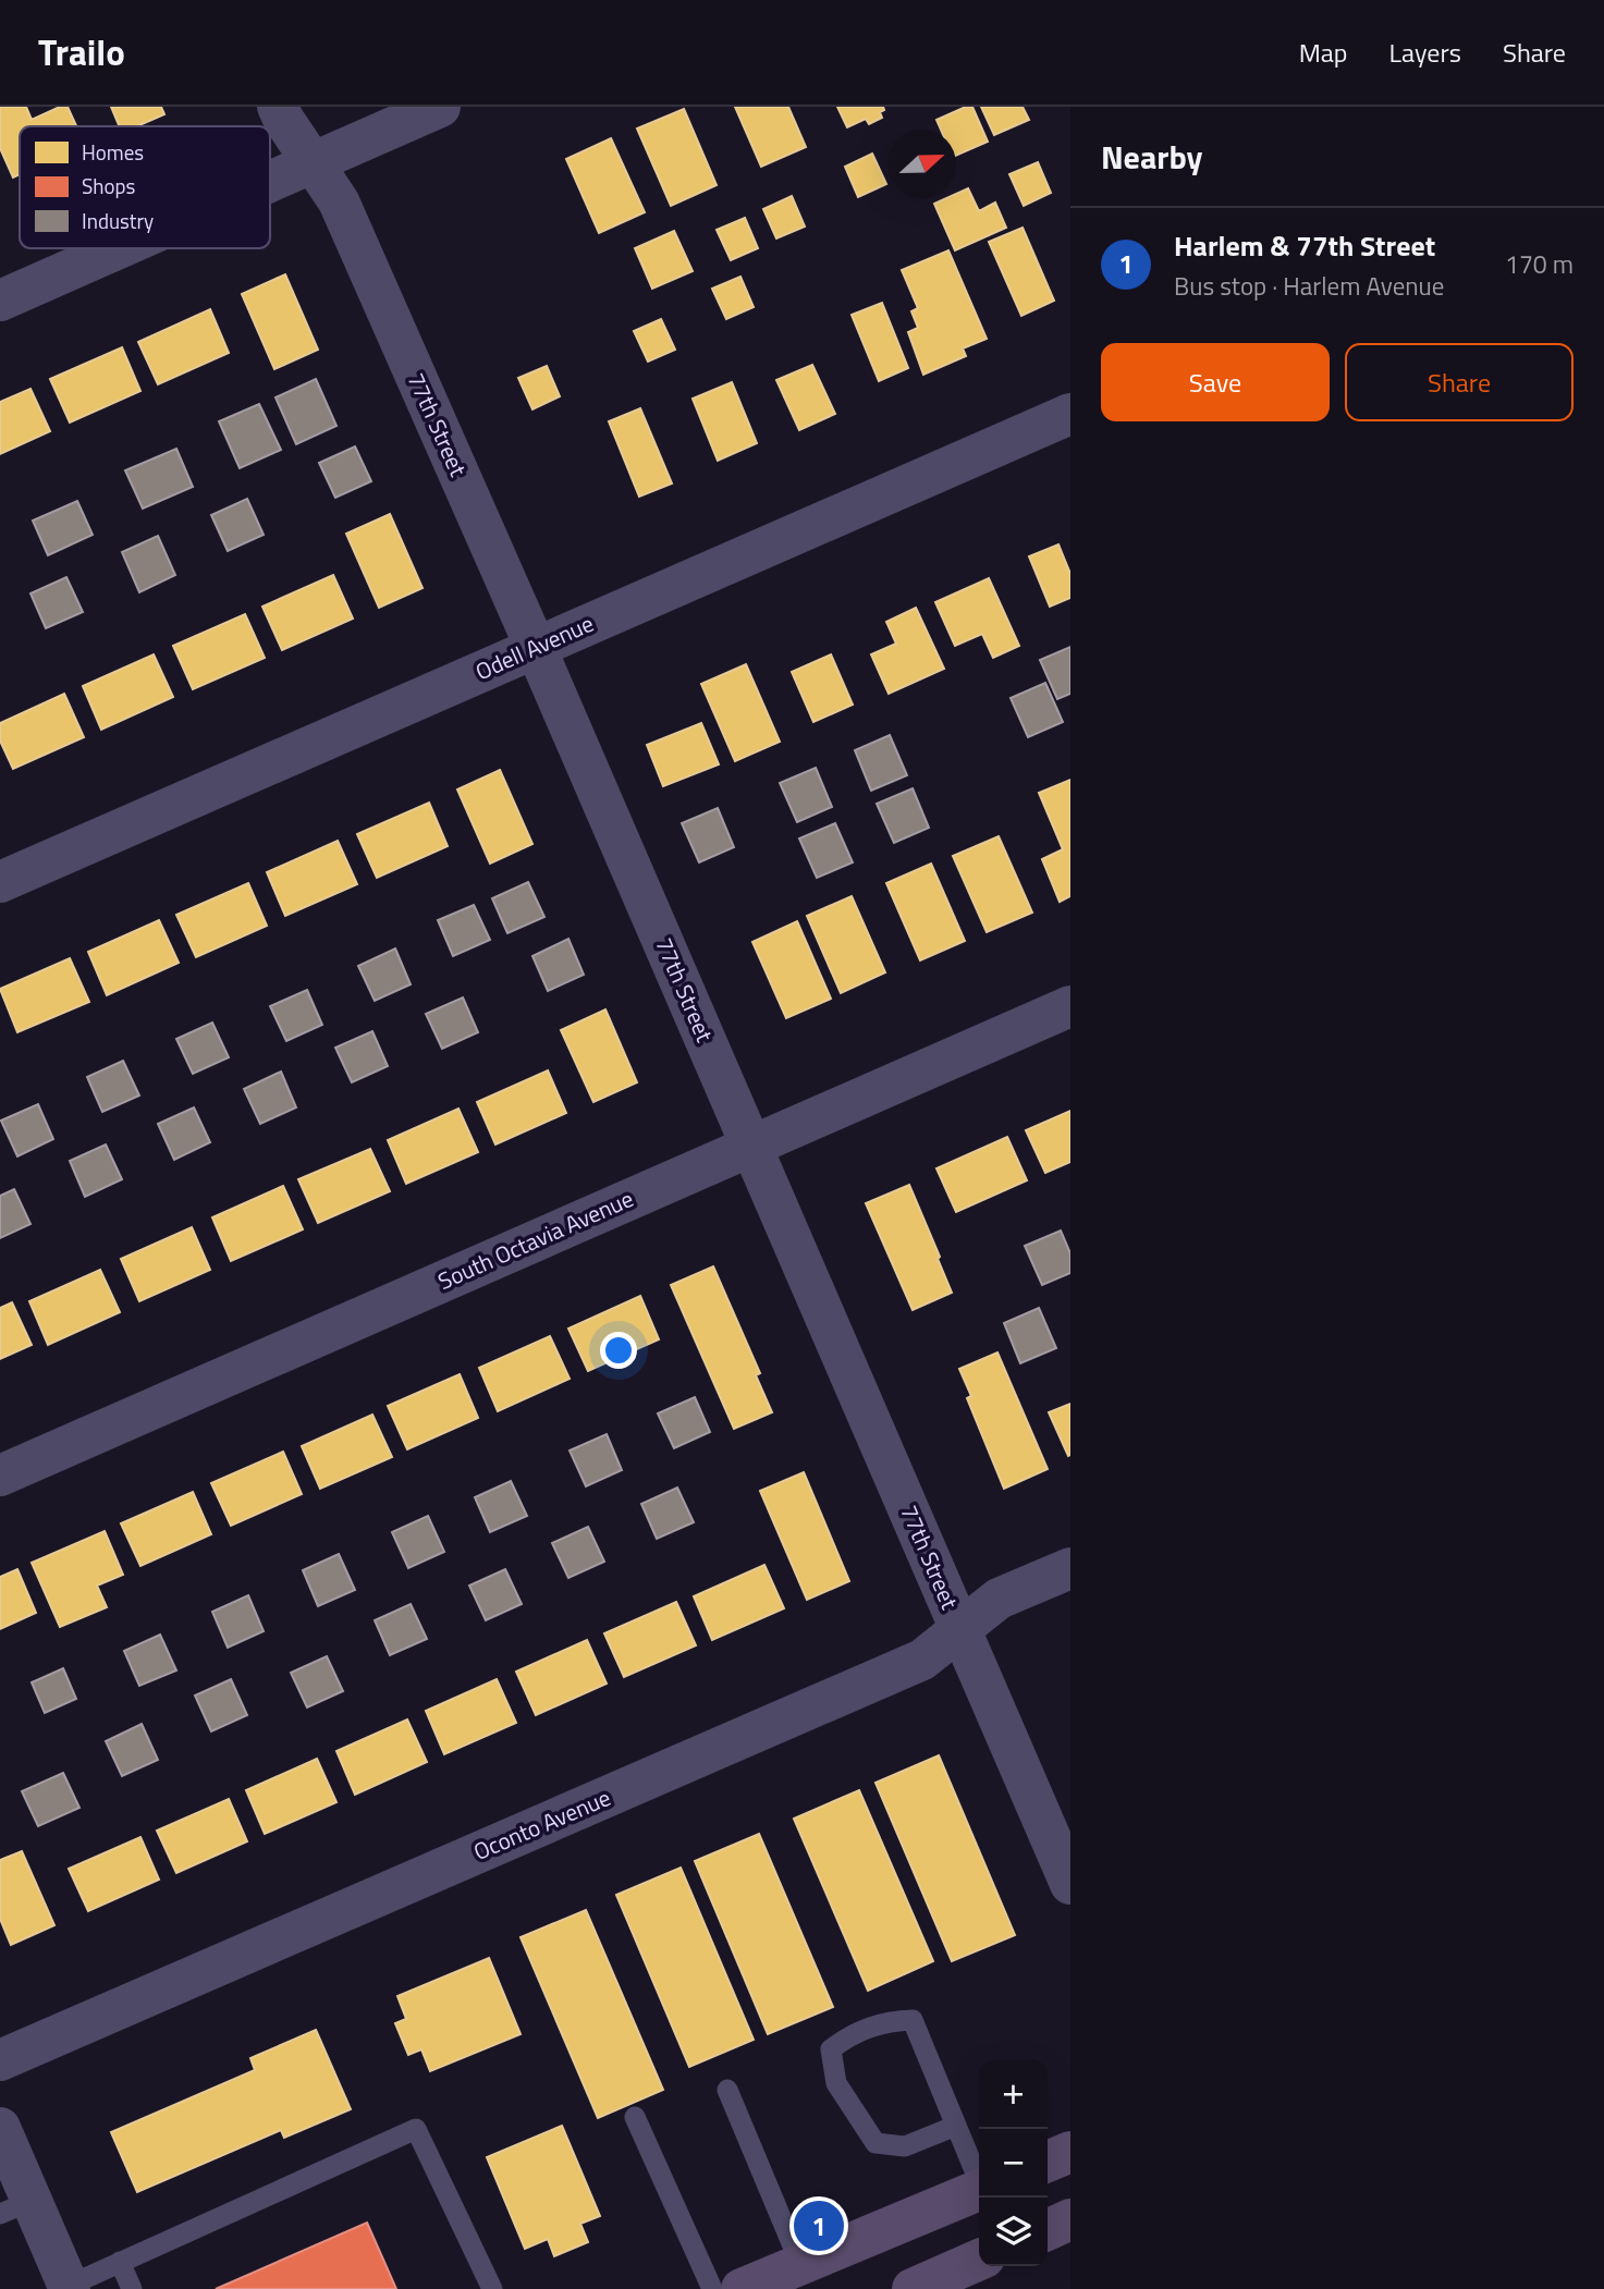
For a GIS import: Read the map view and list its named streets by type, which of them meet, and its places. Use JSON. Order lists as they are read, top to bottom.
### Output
{
  "streets": {
    "street": [
      "77th Street",
      "Odell Avenue",
      "South Octavia Avenue",
      "Oconto Avenue"
    ]
  },
  "crossings": [
    ["77th Street", "Odell Avenue"],
    ["77th Street", "South Octavia Avenue"],
    ["77th Street", "Oconto Avenue"]
  ],
  "legend": ["Homes", "Shops", "Industry"],
  "north": "right",
  "page": {
    "header": "Trailo",
    "nav": ["Map", "Layers", "Share"],
    "heading": "Nearby",
    "list": [
      {
        "mark": "1",
        "name": "Harlem & 77th Street",
        "note": "Bus stop · Harlem Avenue",
        "value": "170 m"
      }
    ],
    "buttons": ["Save", "Share"],
    "map_buttons": ["+", "−"],
    "pins": "1"
  }
}
